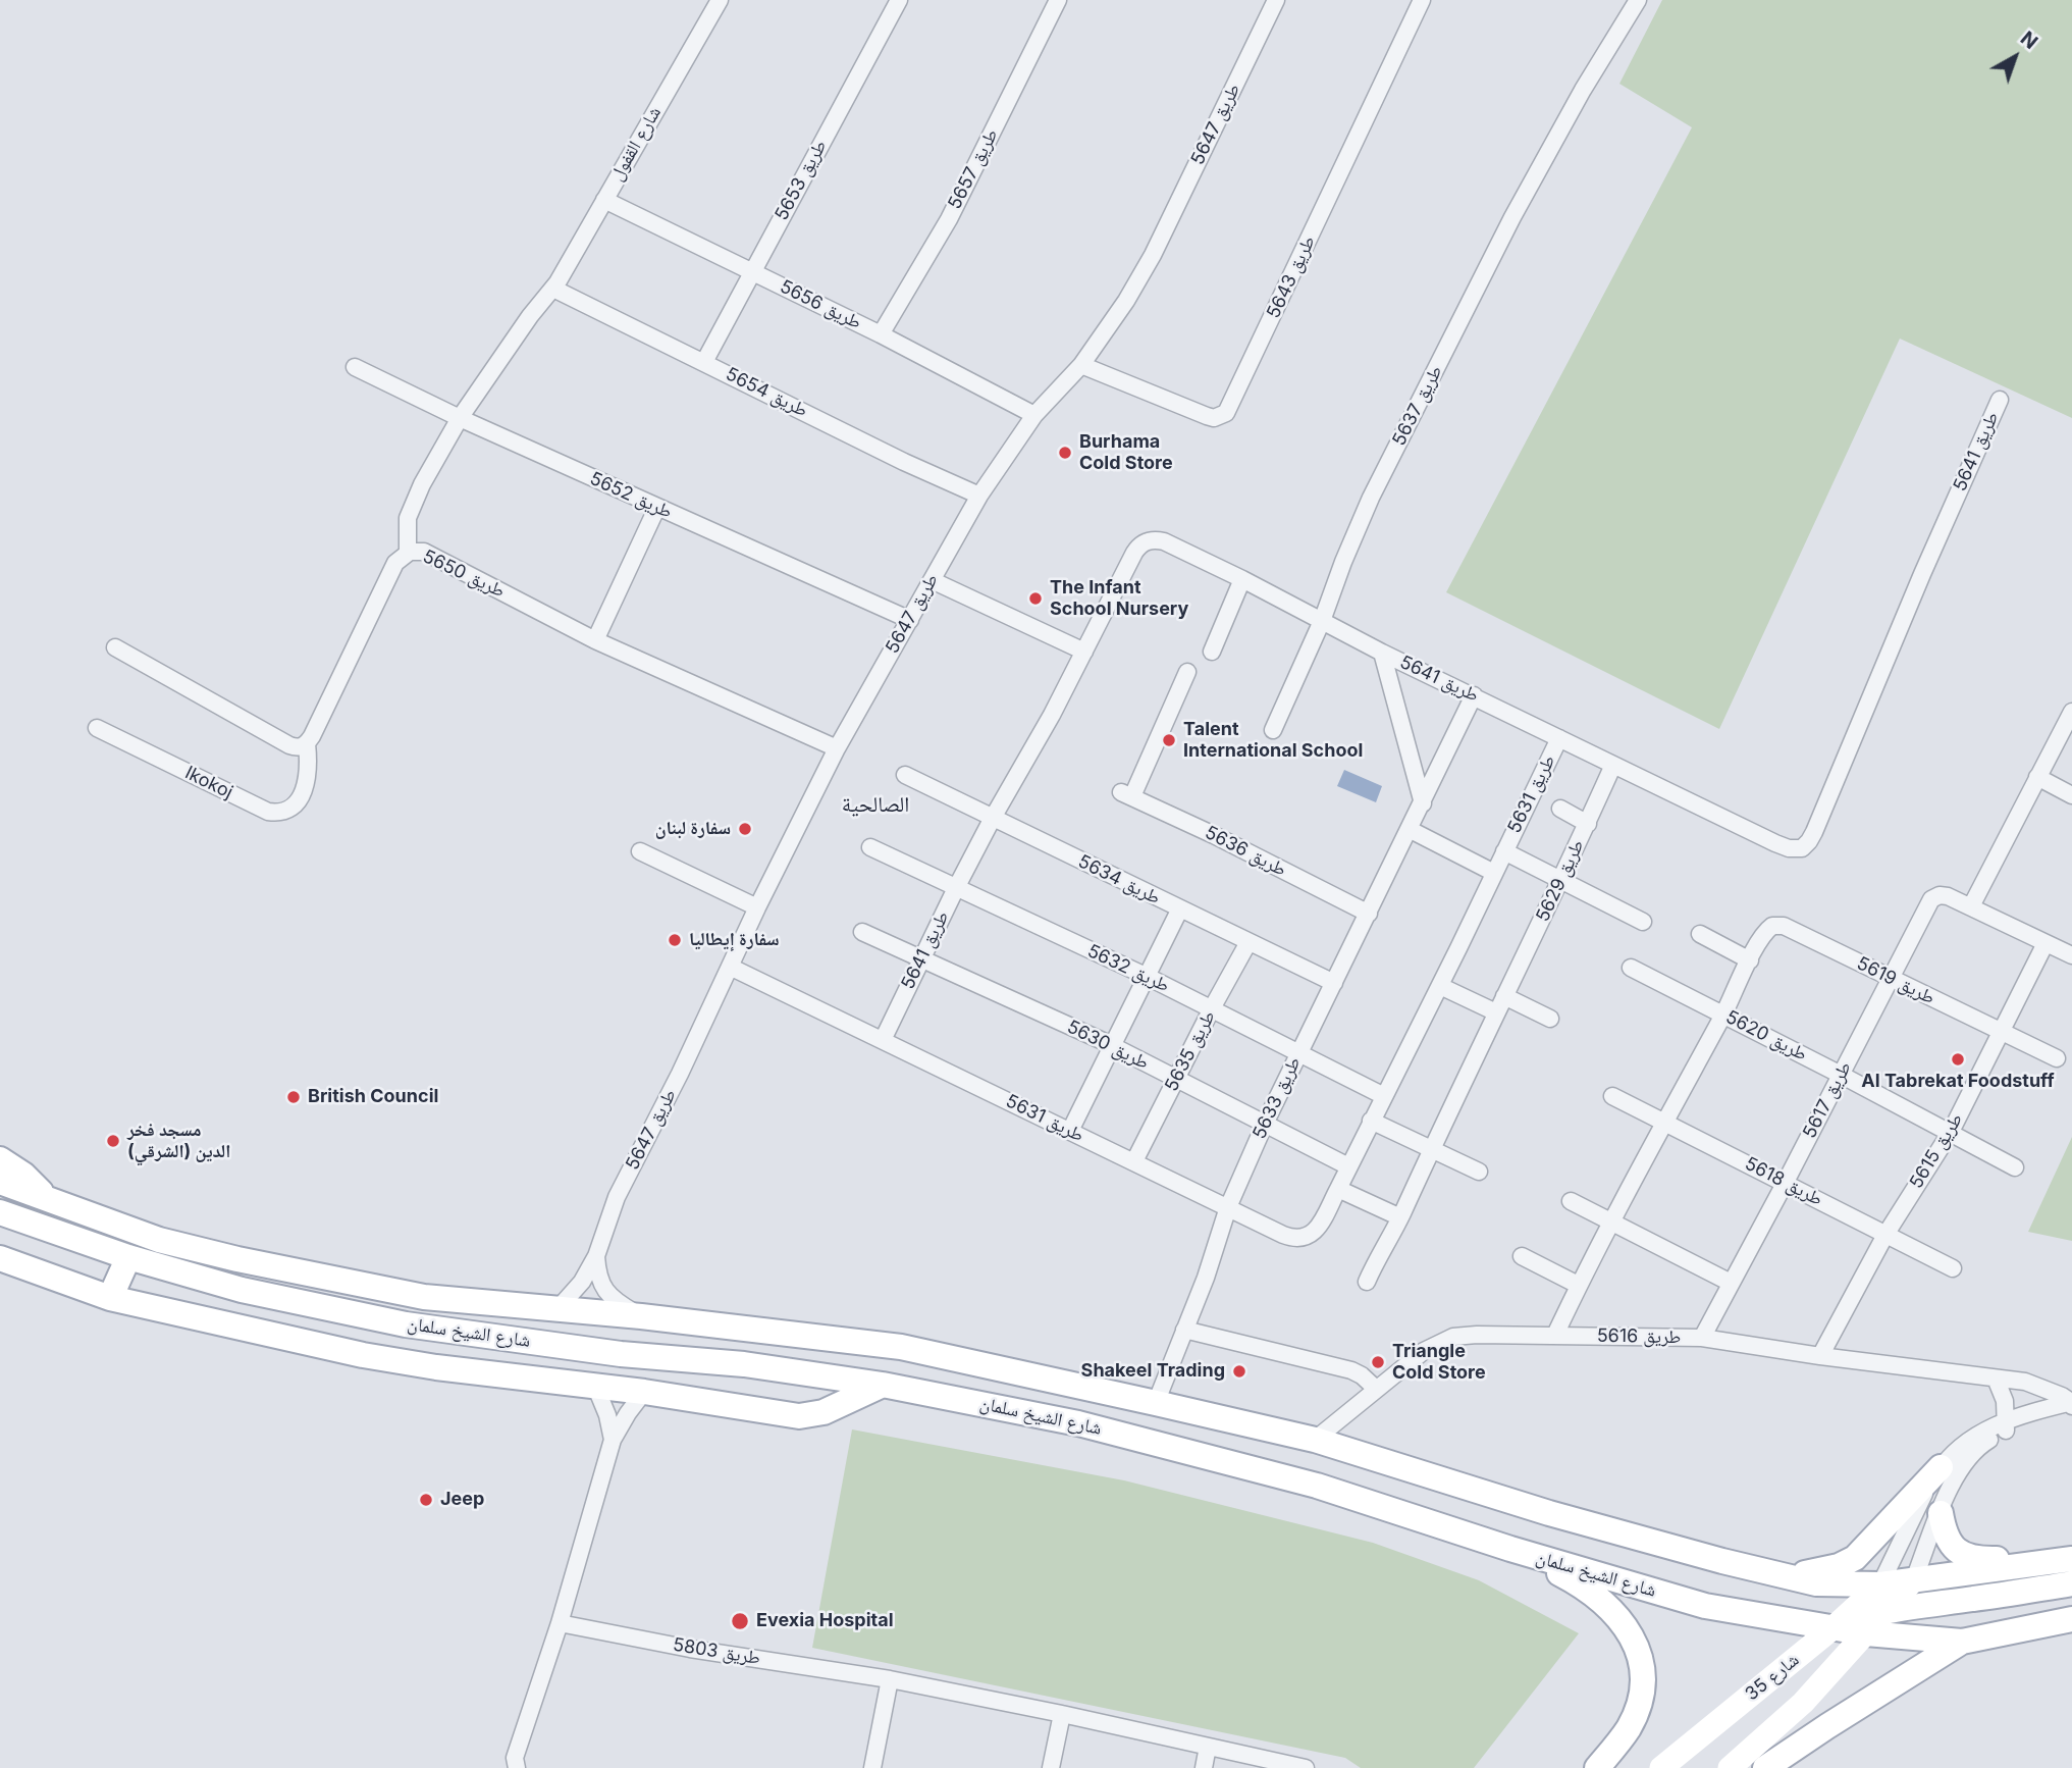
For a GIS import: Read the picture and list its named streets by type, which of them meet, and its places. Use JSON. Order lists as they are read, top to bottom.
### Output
{
  "streets": {
    "main road": ["شارع الشيخ سلمان", "شارع 35"],
    "street": [
      "طريق 5647",
      "شارع القفول",
      "طريق 5657",
      "طريق 5653",
      "طريق 5643",
      "طريق 5656",
      "طريق 5654",
      "طريق 5637",
      "طريق 5641",
      "طريق 5652",
      "طريق 5650",
      "lkokoj",
      "طريق 5631",
      "طريق 5636",
      "طريق 5634",
      "طريق 5629",
      "طريق 5632",
      "طريق 5619",
      "طريق 5620",
      "طريق 5630",
      "طريق 5635",
      "طريق 5633",
      "طريق 5617",
      "طريق 5615",
      "طريق 5618",
      "طريق 5616",
      "طريق 5803"
    ]
  },
  "crossings": [
    ["طريق 5647", "طريق 5643"],
    ["طريق 5647", "طريق 5656"],
    ["طريق 5647", "طريق 5654"],
    ["طريق 5647", "طريق 5652"],
    ["طريق 5647", "طريق 5650"],
    ["طريق 5647", "طريق 5631"],
    ["طريق 5647", "شارع الشيخ سلمان"],
    ["شارع القفول", "طريق 5656"],
    ["شارع القفول", "طريق 5654"],
    ["شارع القفول", "طريق 5652"],
    ["شارع القفول", "طريق 5650"],
    ["طريق 5657", "طريق 5656"],
    ["طريق 5653", "طريق 5656"],
    ["طريق 5653", "طريق 5654"],
    ["طريق 5637", "طريق 5641"],
    ["طريق 5641", "طريق 5631"],
    ["طريق 5641", "طريق 5634"],
    ["طريق 5641", "طريق 5629"],
    ["طريق 5641", "طريق 5632"],
    ["طريق 5641", "طريق 5630"],
    ["طريق 5641", "طريق 5633"],
    ["طريق 5650", "lkokoj"],
    ["طريق 5631", "طريق 5629"],
    ["طريق 5631", "طريق 5632"],
    ["طريق 5631", "طريق 5630"],
    ["طريق 5631", "طريق 5635"],
    ["طريق 5631", "طريق 5633"],
    ["طريق 5636", "طريق 5633"],
    ["طريق 5634", "طريق 5635"],
    ["طريق 5634", "طريق 5633"],
    ["طريق 5632", "طريق 5635"],
    ["طريق 5632", "طريق 5633"],
    ["طريق 5619", "طريق 5620"],
    ["طريق 5619", "طريق 5617"],
    ["طريق 5619", "طريق 5615"],
    ["طريق 5619", "طريق 5618"],
    ["طريق 5619", "طريق 5616"],
    ["طريق 5620", "طريق 5617"],
    ["طريق 5620", "طريق 5615"],
    ["طريق 5630", "طريق 5635"],
    ["طريق 5630", "طريق 5633"],
    ["طريق 5633", "شارع الشيخ سلمان"],
    ["طريق 5617", "طريق 5615"],
    ["طريق 5617", "طريق 5618"],
    ["طريق 5617", "طريق 5616"],
    ["طريق 5615", "طريق 5618"],
    ["طريق 5615", "طريق 5616"],
    ["شارع الشيخ سلمان", "طريق 5616"],
    ["شارع الشيخ سلمان", "شارع 35"],
    ["طريق 5616", "شارع 35"]
  ],
  "districts": ["الصالحية"],
  "places": [
    "Burhama Cold Store",
    "The Infant School Nursery",
    "Talent International School",
    "سفارة لبنان",
    "سفارة إيطاليا",
    "Al Tabrekat Foodstuff",
    "British Council",
    "مسجد فخر الدين (الشرقي)",
    "Triangle Cold Store",
    "Shakeel Trading",
    "Jeep",
    "Evexia Hospital"
  ],
  "north": "top right"
}
